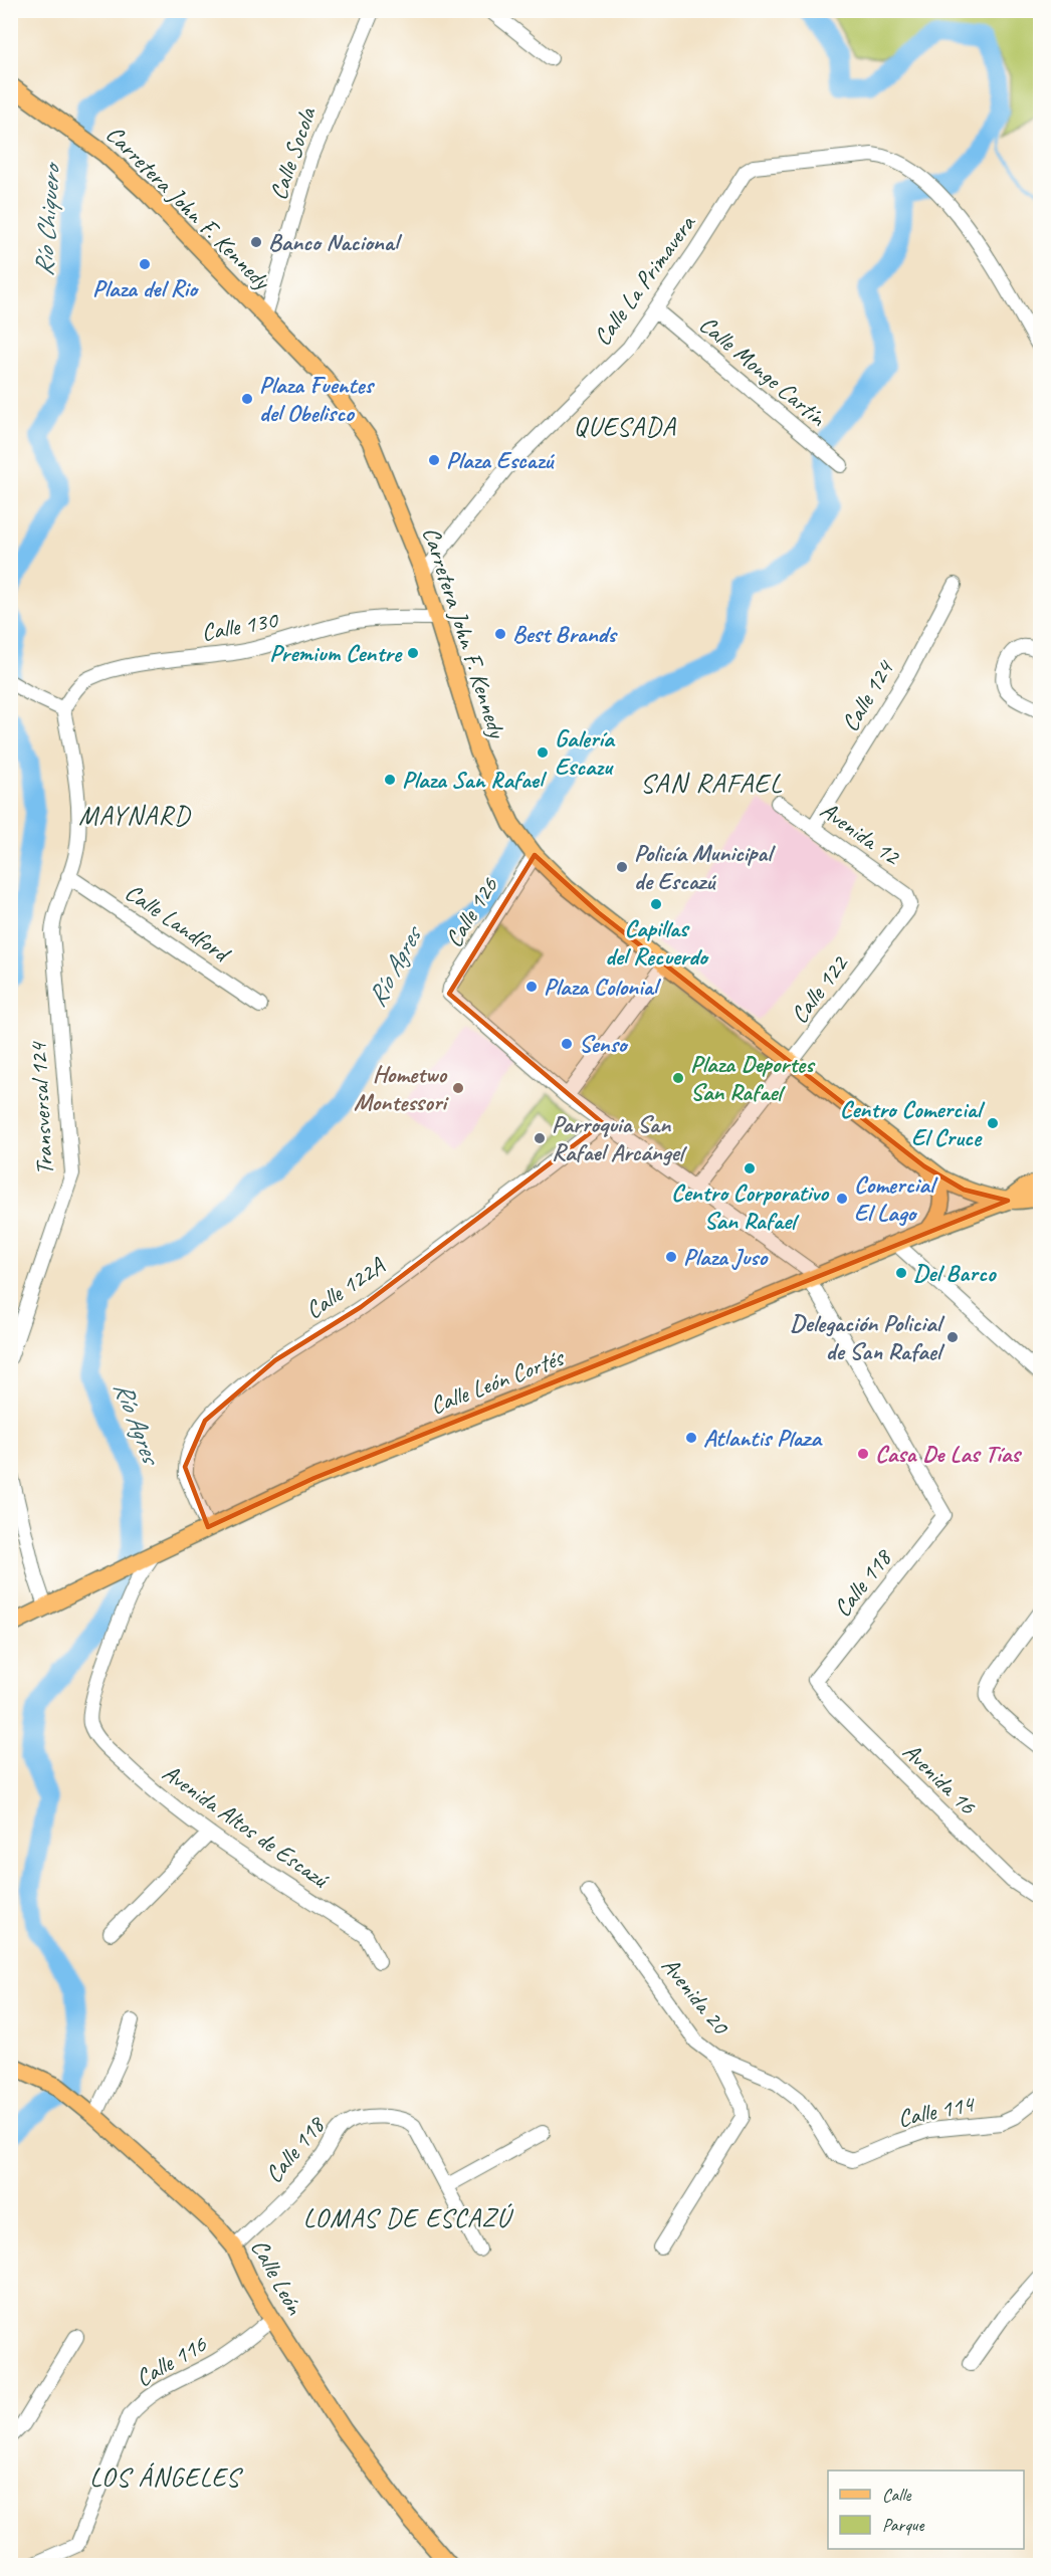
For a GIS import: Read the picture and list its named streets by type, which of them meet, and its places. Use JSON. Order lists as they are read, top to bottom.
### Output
{
  "streets": {
    "main road": ["Carretera John F. Kennedy", "Calle León Cortés", "Calle León"],
    "street": [
      "Calle Socola",
      "Calle La Primavera",
      "Calle Monge Cartín",
      "Calle 130",
      "Calle 124",
      "Avenida 12",
      "Calle 126",
      "Calle Landford",
      "Calle 122",
      "Transversal 124",
      "Calle 122A",
      "Calle 118",
      "Avenida 16",
      "Avenida Altos de Escazú",
      "Avenida 20",
      "Calle 114",
      "Calle 116"
    ]
  },
  "crossings": [
    ["Calle Socola", "Carretera John F. Kennedy"],
    ["Carretera John F. Kennedy", "Calle La Primavera"],
    ["Carretera John F. Kennedy", "Calle 130"],
    ["Carretera John F. Kennedy", "Calle 126"],
    ["Carretera John F. Kennedy", "Calle 122"],
    ["Carretera John F. Kennedy", "Calle León Cortés"],
    ["Calle La Primavera", "Calle Monge Cartín"],
    ["Calle 130", "Transversal 124"],
    ["Calle 124", "Avenida 12"],
    ["Avenida 12", "Calle 122"],
    ["Calle Landford", "Transversal 124"],
    ["Calle 122A", "Calle León Cortés"],
    ["Calle León Cortés", "Calle 118"],
    ["Calle León Cortés", "Avenida Altos de Escazú"],
    ["Calle 118", "Avenida 16"],
    ["Calle 118", "Calle León"],
    ["Avenida 20", "Calle 114"],
    ["Calle León", "Calle 116"]
  ],
  "districts": [
    "QUESADA",
    "SAN RAFAEL",
    "MAYNARD",
    "LOMAS DE ESCAZÚ",
    "LOS ÁNGELES"
  ],
  "water": ["Río Chiquero", "Río Agres"],
  "places": [
    "Banco Nacional",
    "Plaza del Rio",
    "Plaza Fuentes del Obelisco",
    "Plaza Escazú",
    "Best Brands",
    "Premium Centre",
    "Galería Escazu",
    "Plaza San Rafael",
    "Policía Municipal de Escazú",
    "Capillas del Recuerdo",
    "Plaza Colonial",
    "Senso",
    "Plaza Deportes San Rafael",
    "Hometwo Montessori",
    "Centro Comercial El Cruce",
    "Parroquia San Rafael Arcángel",
    "Centro Corporativo San Rafael",
    "Comercial El Lago",
    "Plaza Juso",
    "Del Barco",
    "Delegación Policial de San Rafael",
    "Atlantis Plaza",
    "Casa De Las Tías"
  ],
  "legend": ["Calle", "Parque"]
}
